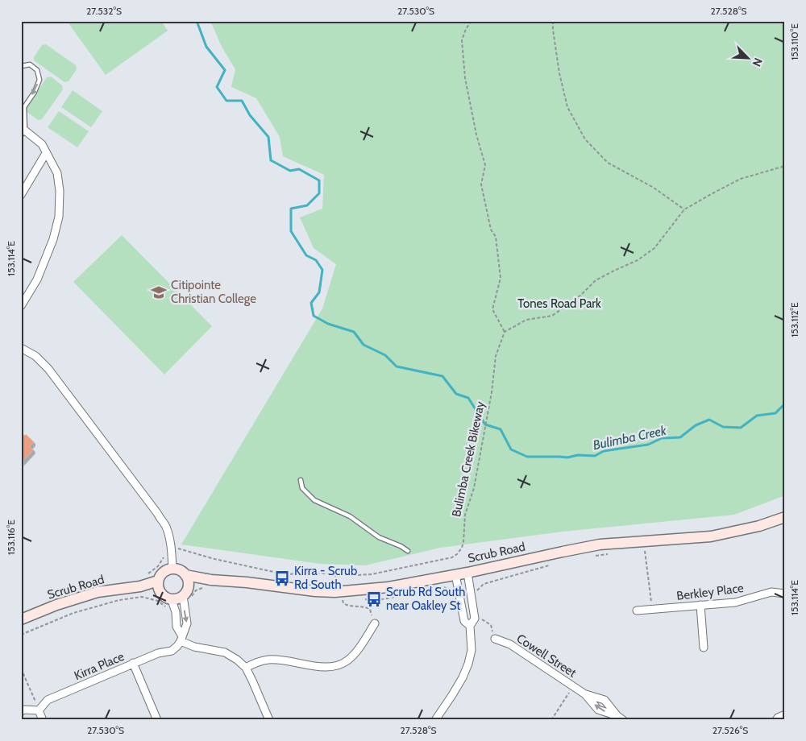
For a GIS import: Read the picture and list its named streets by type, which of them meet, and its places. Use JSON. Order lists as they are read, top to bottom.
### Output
{
  "streets": {
    "street": [
      "Scrub Road",
      "Berkley Place",
      "Cowell Street",
      "Kirra Place"
    ],
    "path": ["Bulimba Creek Bikeway"]
  },
  "water": ["Bulimba Creek"],
  "parks": ["Tones Road Park"],
  "places": {
    "school or university": ["Citipointe Christian College"],
    "bus stop": ["Kirra - Scrub Rd South", "Scrub Rd South near Oakley St"]
  },
  "north": "bottom right",
  "coordinates": [
    "27.532°S",
    "27.530°S",
    "27.528°S",
    "153.110°E",
    "153.114°E",
    "153.112°E",
    "153.116°E",
    "27.526°S"
  ]
}
